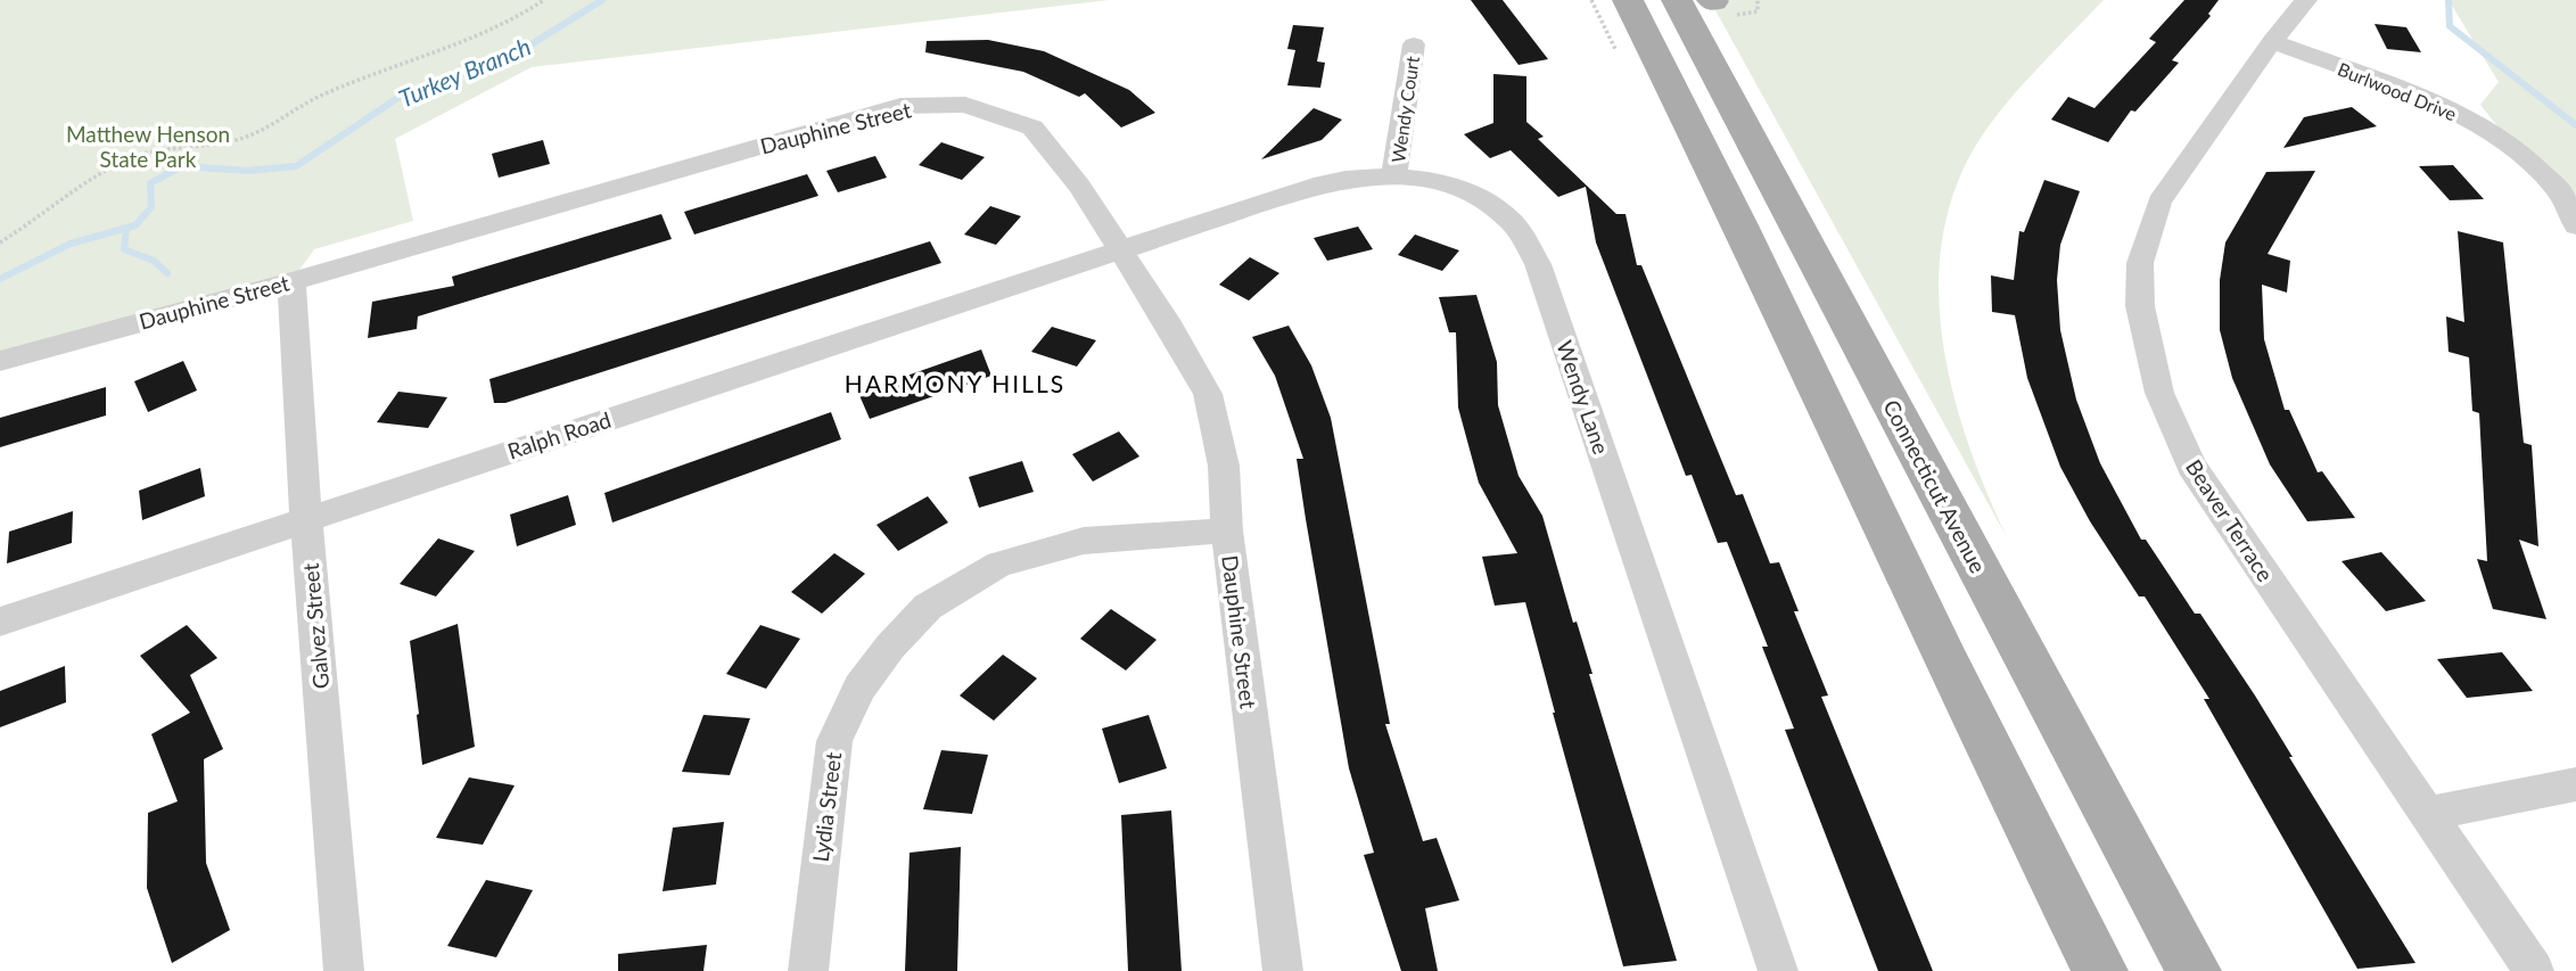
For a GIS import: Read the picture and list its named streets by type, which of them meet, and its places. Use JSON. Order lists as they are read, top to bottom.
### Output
{
  "streets": {
    "main road": ["Connecticut Avenue"],
    "street": [
      "Burlwood Drive",
      "Wendy Court",
      "Dauphine Street",
      "Wendy Lane",
      "Ralph Road",
      "Beaver Terrace",
      "Galvez Street",
      "Lydia Street"
    ]
  },
  "crossings": [
    ["Burlwood Drive", "Beaver Terrace"],
    ["Wendy Court", "Wendy Lane"],
    ["Dauphine Street", "Wendy Lane"],
    ["Dauphine Street", "Ralph Road"],
    ["Dauphine Street", "Galvez Street"],
    ["Dauphine Street", "Lydia Street"],
    ["Wendy Lane", "Ralph Road"],
    ["Ralph Road", "Galvez Street"]
  ],
  "districts": ["HARMONY HILLS"],
  "water": ["Turkey Branch"],
  "parks": ["Matthew Henson State Park"]
}
